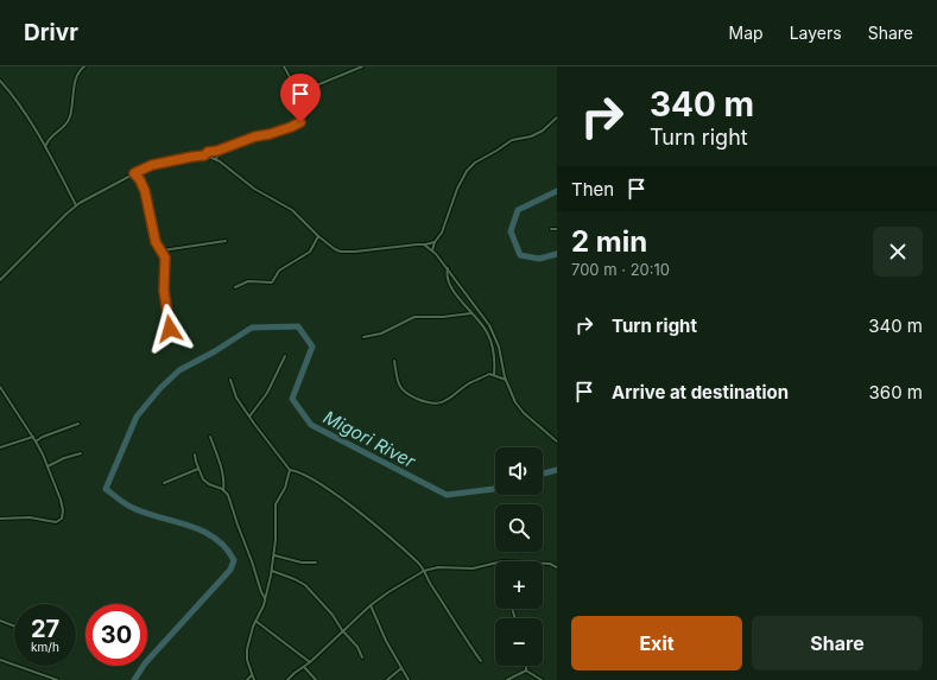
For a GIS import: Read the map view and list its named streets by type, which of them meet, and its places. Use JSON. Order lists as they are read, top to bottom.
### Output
{
  "water": ["Migori River"],
  "page": {
    "header": "Drivr",
    "nav": ["Map", "Layers", "Share"],
    "turn": ["340 m", "Turn right"],
    "then": "Then",
    "heading": ["2 min", "700 m · 20:10"],
    "list": [
      {
        "name": "Turn right",
        "value": "340 m"
      },
      {
        "name": "Arrive at destination",
        "value": "360 m"
      }
    ],
    "map_buttons": ["+", "−"],
    "speed": "27 km/h",
    "limit": "30",
    "buttons": ["Exit", "Share"]
  }
}
